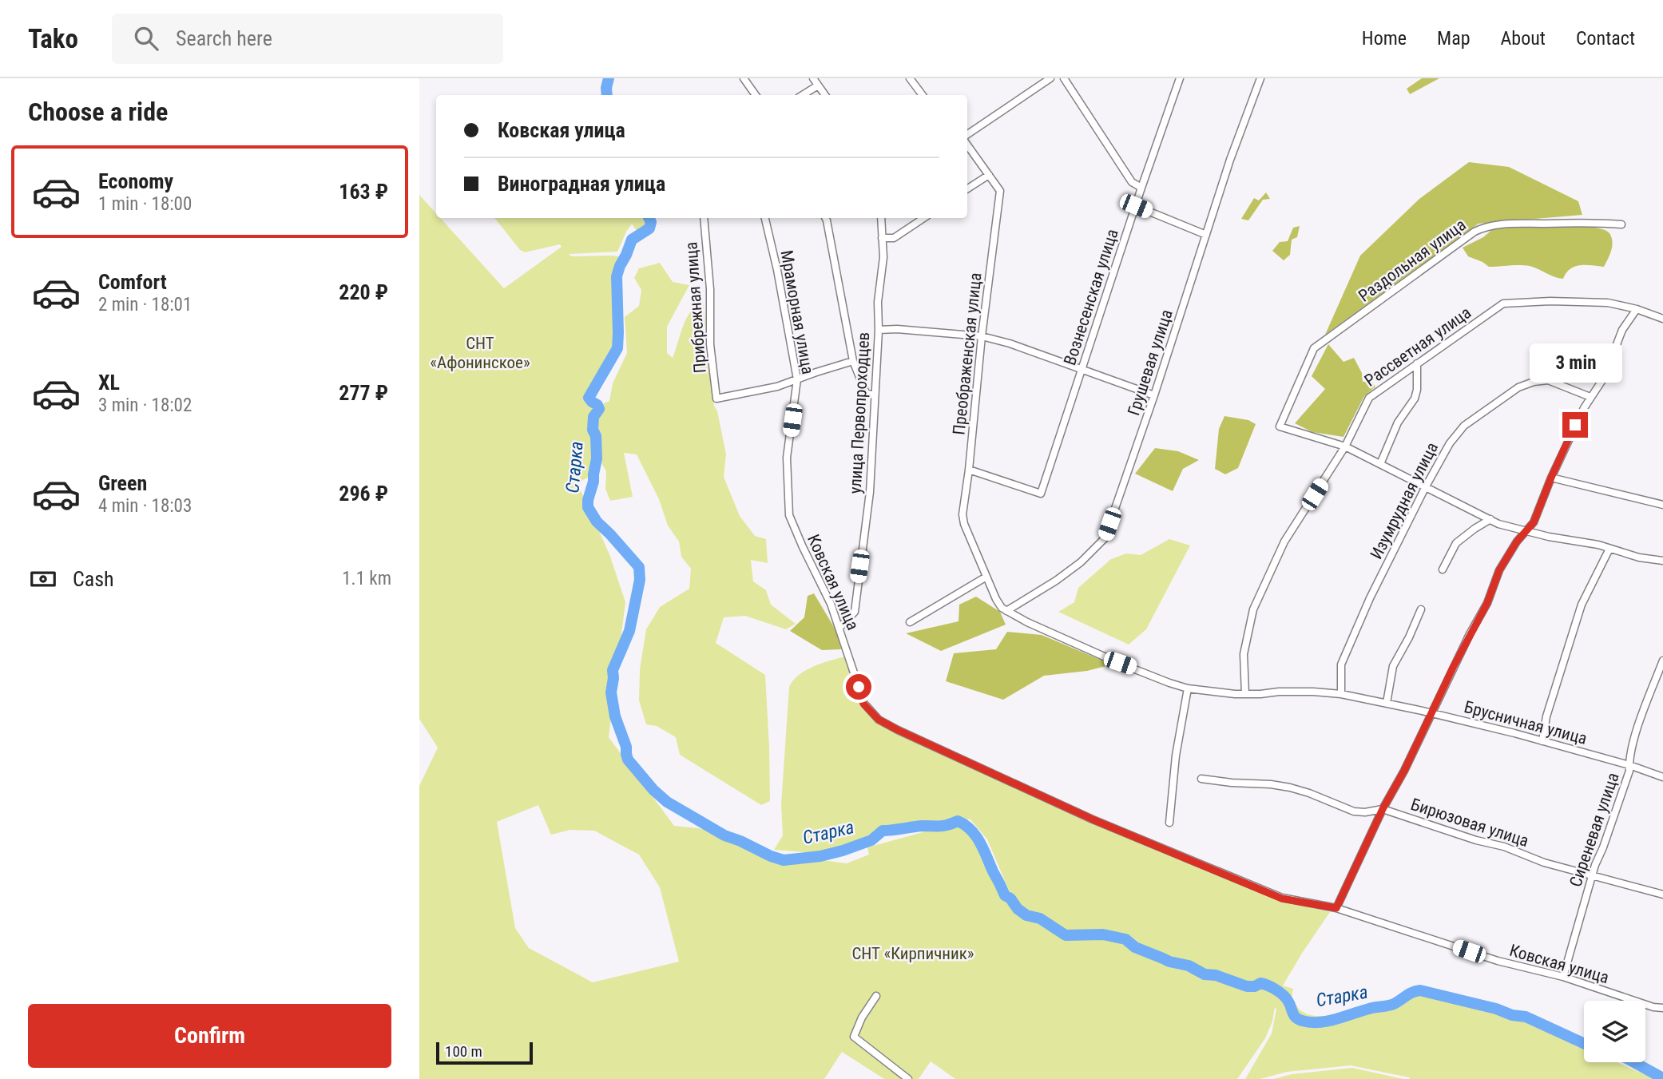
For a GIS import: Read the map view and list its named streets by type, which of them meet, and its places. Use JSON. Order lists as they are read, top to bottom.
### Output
{
  "streets": {
    "street": [
      "Раздольная улица",
      "Вознесенская улица",
      "Прибрежная улица",
      "Мраморная улица",
      "Рассветная улица",
      "Преображенская улица",
      "Грушевая улица",
      "улица Первопроходцев",
      "Изумрудная улица",
      "Ковская улица",
      "Брусничная улица",
      "Бирюзовая улица",
      "Сиреневая улица"
    ]
  },
  "crossings": [
    ["Раздольная улица", "Рассветная улица"],
    ["Вознесенская улица", "Преображенская улица"],
    ["Прибрежная улица", "Мраморная улица"],
    ["Мраморная улица", "Ковская улица"],
    ["Рассветная улица", "Брусничная улица"],
    ["Преображенская улица", "Грушевая улица"],
    ["Преображенская улица", "Брусничная улица"],
    ["Грушевая улица", "Брусничная улица"],
    ["улица Первопроходцев", "Ковская улица"],
    ["Изумрудная улица", "Брусничная улица"],
    ["Ковская улица", "Сиреневая улица"],
    ["Брусничная улица", "Сиреневая улица"],
    ["Бирюзовая улица", "Сиреневая улица"]
  ],
  "water": ["Старка"],
  "parks": ["СНТ «Афонинское»", "СНТ «Кирпичник»"],
  "scale_bar": "100 m",
  "page": {
    "header": "Tako",
    "search": "Search here",
    "nav": [
      "Home",
      "Map",
      "About",
      "Contact"
    ],
    "heading": "Choose a ride",
    "banner": ["Ковская улица", "Виноградная улица"],
    "list": [
      {
        "name": "Economy",
        "note": "1 min · 18:00",
        "value": "163 ₽"
      },
      {
        "name": "Comfort",
        "note": "2 min · 18:01",
        "value": "220 ₽"
      },
      {
        "name": "XL",
        "note": "3 min · 18:02",
        "value": "277 ₽"
      },
      {
        "name": "Green",
        "note": "4 min · 18:03",
        "value": "296 ₽"
      }
    ],
    "bubble": "3 min",
    "pay": ["Cash", "1.1 km"],
    "buttons": "Confirm",
    "scale": "100 m"
  }
}
